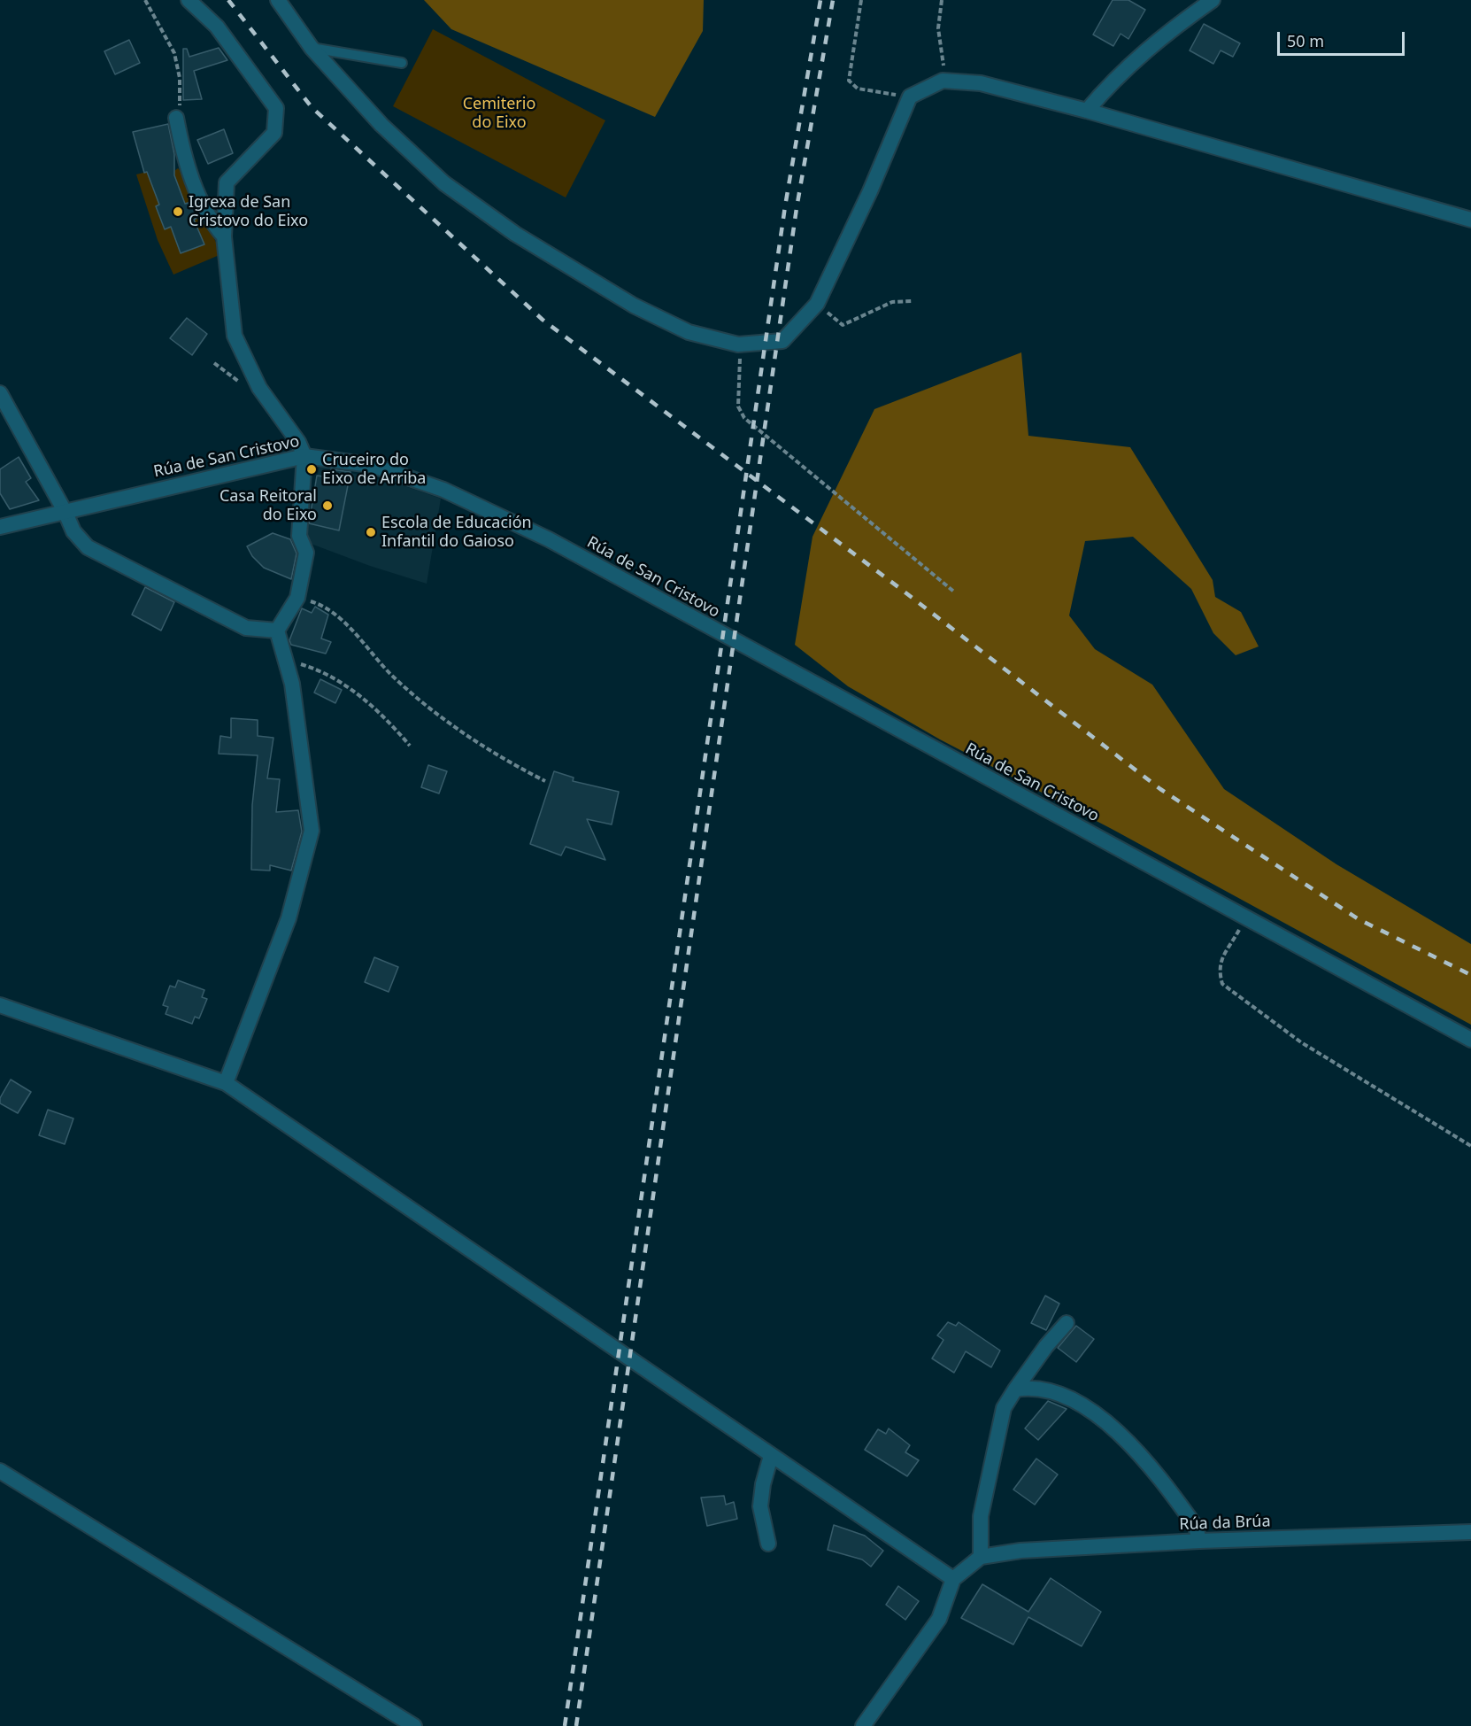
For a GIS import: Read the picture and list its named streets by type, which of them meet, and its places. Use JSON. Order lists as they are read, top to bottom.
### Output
{
  "streets": {
    "street": ["Rúa de San Cristovo", "Rúa da Brúa"]
  },
  "parks": ["Cemiterio do Eixo"],
  "places": [
    "Igrexa de San Cristovo do Eixo",
    "Cruceiro do Eixo de Arriba",
    "Casa Reitoral do Eixo",
    "Escola de Educación Infantil do Gaioso"
  ],
  "scale_bar": "50 m"
}
